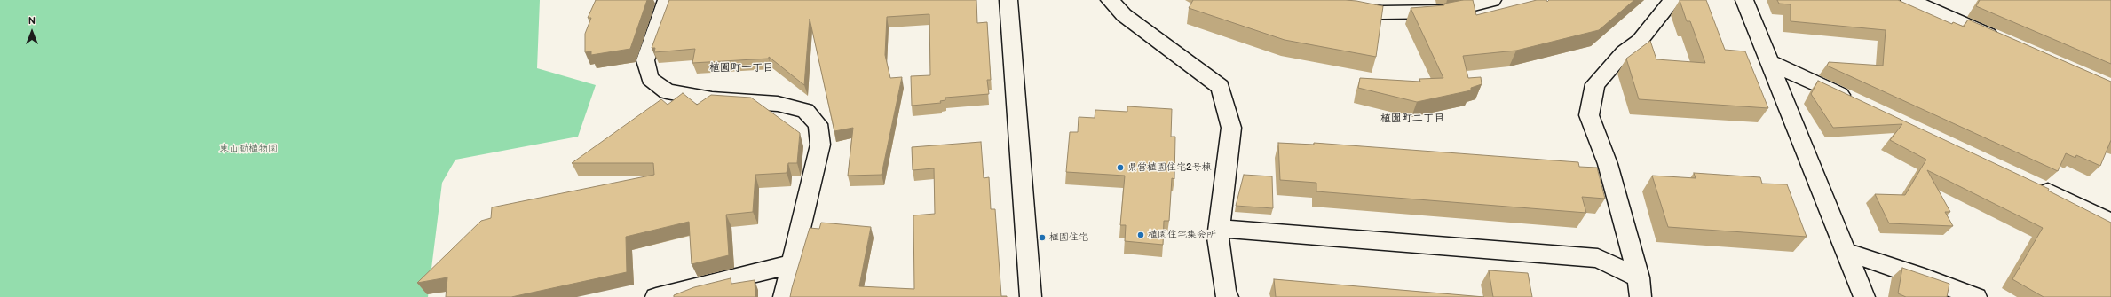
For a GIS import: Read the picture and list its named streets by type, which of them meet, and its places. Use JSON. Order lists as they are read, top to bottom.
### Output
{
  "districts": ["植園町一丁目", "植園町二丁目"],
  "parks": ["東山動植物園"],
  "places": ["県営植園住宅2号棟", "植園住宅集会所", "植園住宅"],
  "north": "top"
}
